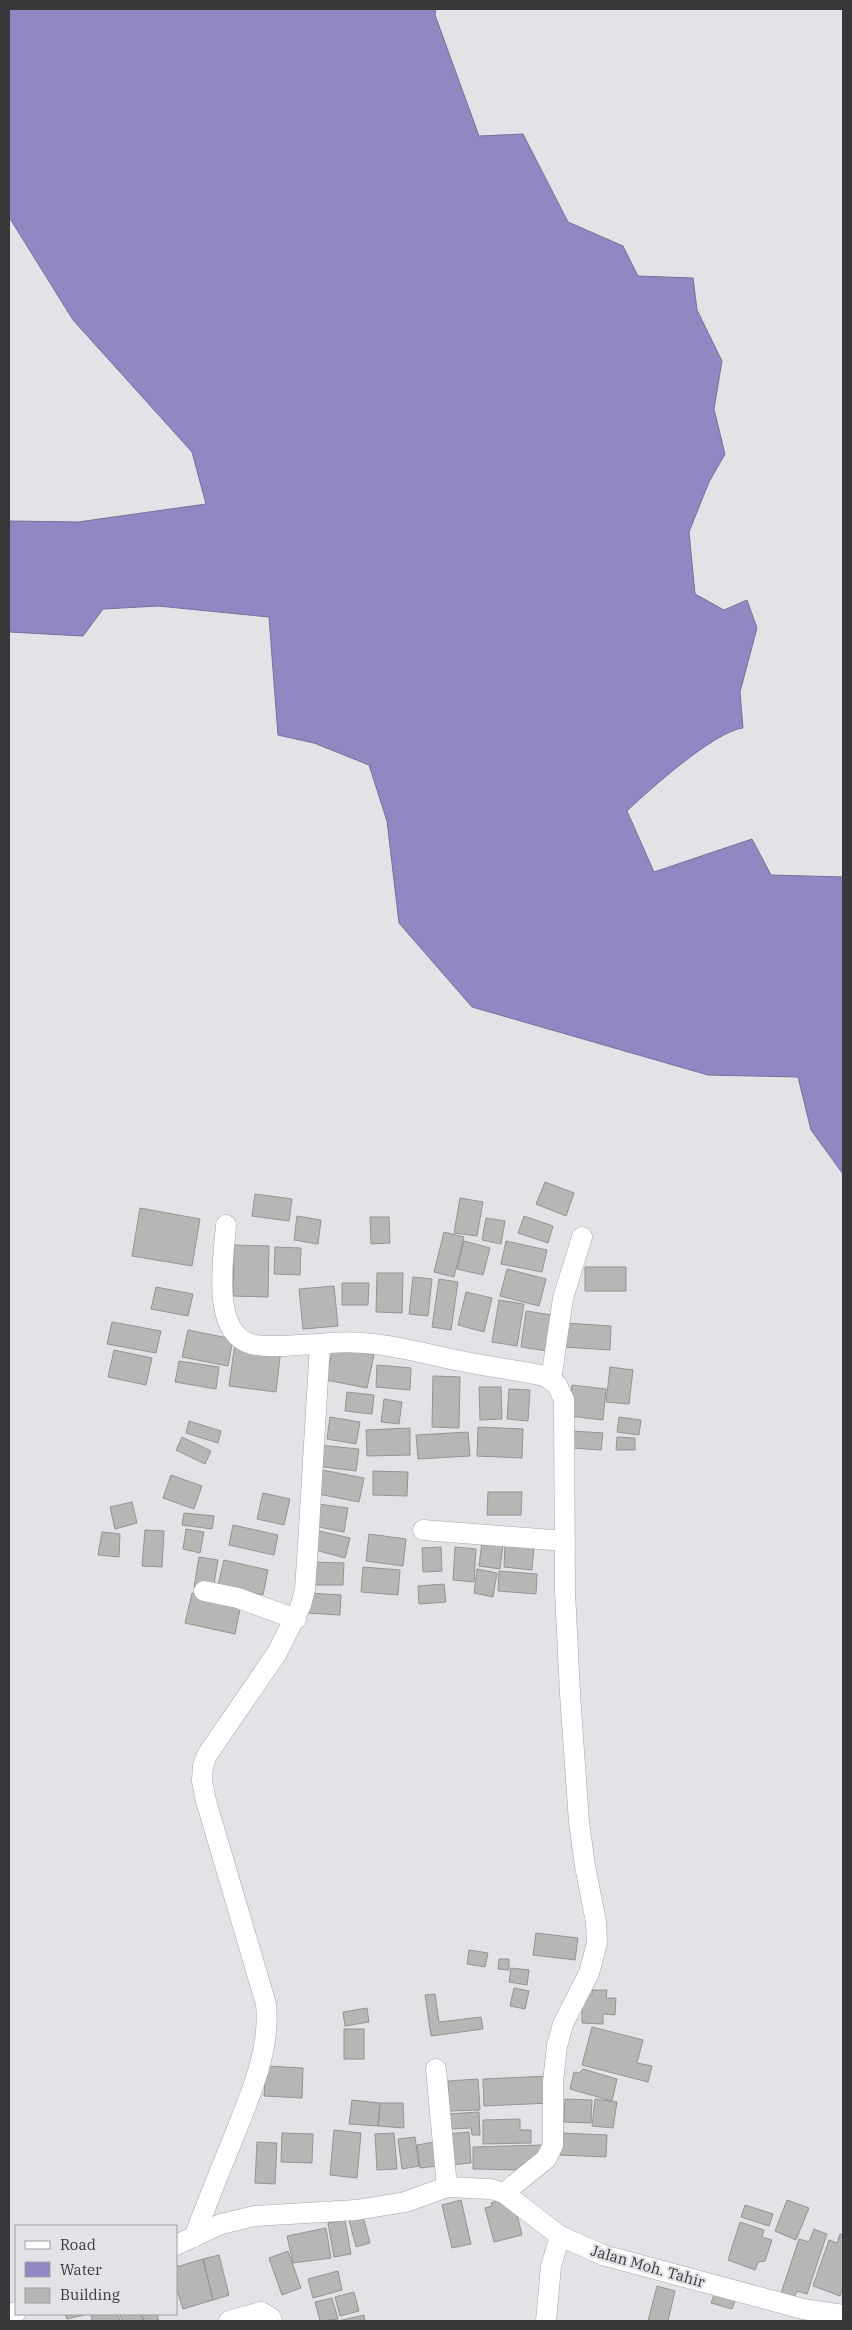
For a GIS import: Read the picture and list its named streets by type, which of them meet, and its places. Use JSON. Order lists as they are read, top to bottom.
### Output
{
  "streets": {
    "street": ["Jalan Moh. Tahir"]
  },
  "legend": ["Road", "Water", "Building"]
}
